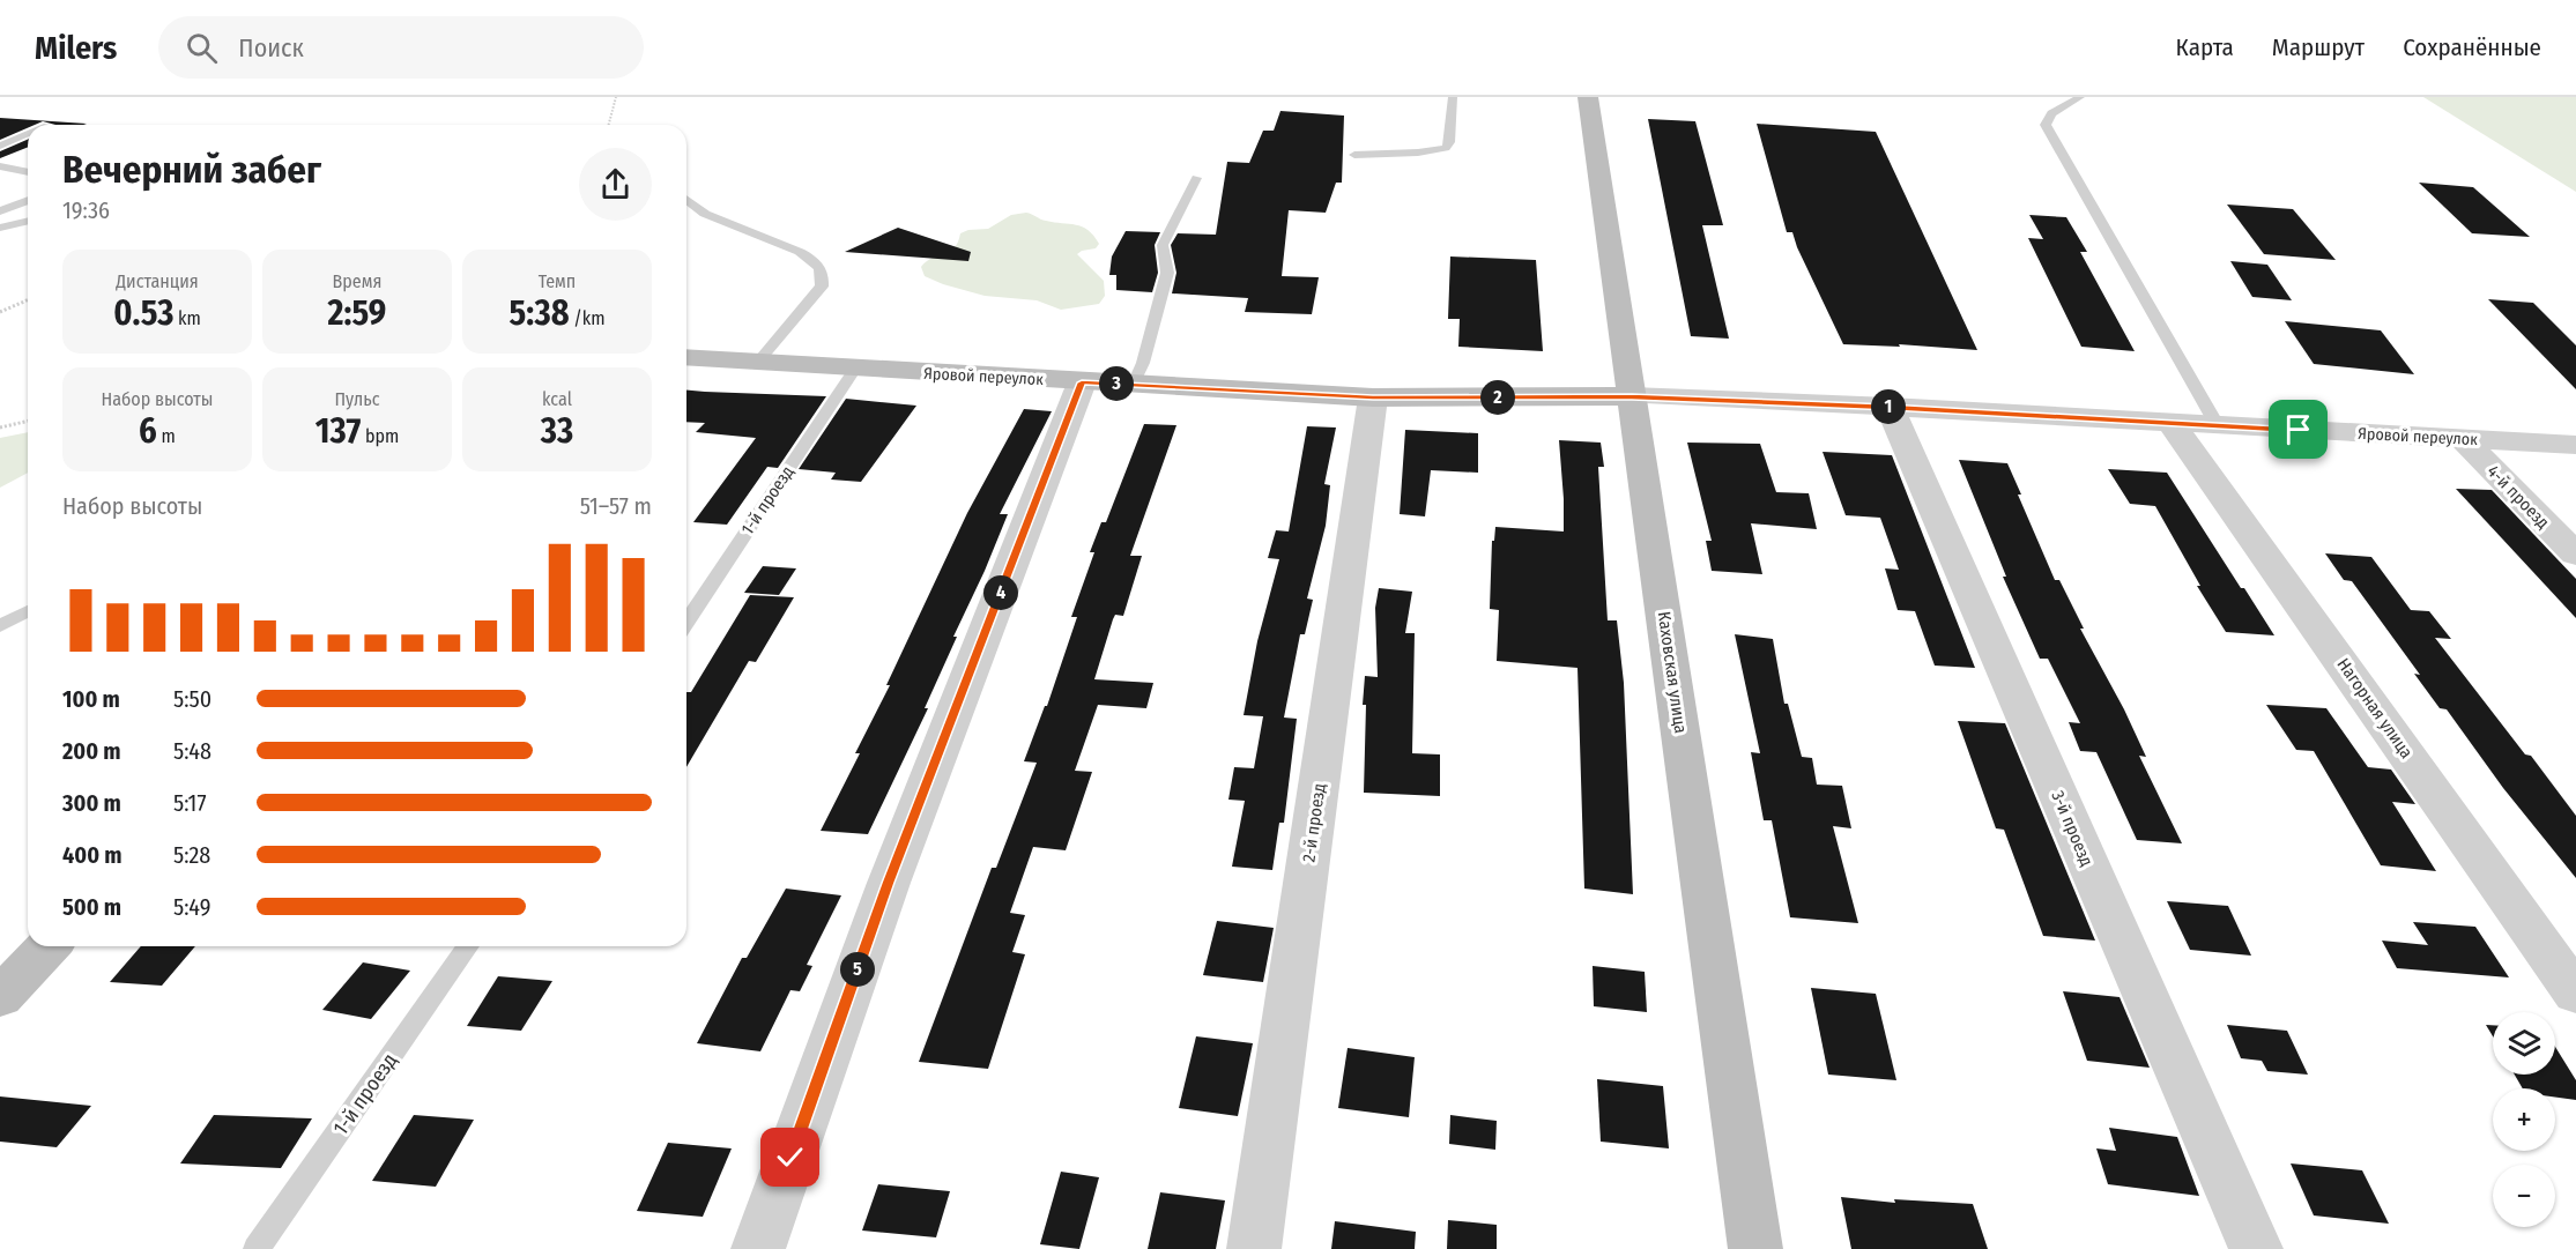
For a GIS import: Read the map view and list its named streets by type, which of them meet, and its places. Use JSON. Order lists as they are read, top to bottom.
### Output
{
  "streets": {
    "main road": ["Яровой переулок", "Каховская улица"],
    "street": [
      "4-й проезд",
      "Нагорная улица",
      "2-й проезд",
      "3-й проезд"
    ],
    "lane": ["1-й проезд"]
  },
  "crossings": [
    ["Яровой переулок", "4-й проезд"],
    ["Яровой переулок", "1-й проезд"],
    ["Яровой переулок", "Каховская улица"],
    ["Яровой переулок", "Нагорная улица"],
    ["Яровой переулок", "2-й проезд"],
    ["Яровой переулок", "3-й проезд"]
  ],
  "page": {
    "header": "Milers",
    "search": "Поиск",
    "nav": ["Карта", "Маршрут", "Сохранённые"],
    "heading": ["Вечерний забег", "19:36"],
    "stats": [
      ["Дистанция", "0.53 km"],
      ["Время", "2:59"],
      ["Темп", "5:38 /km"],
      ["Набор высоты", "6 m"],
      ["Пульс", "137 bpm"],
      ["kcal", "33"]
    ],
    "pins": [
      "3",
      "2",
      "1",
      "4",
      "5"
    ],
    "chart": ["Набор высоты", "51–57 m"],
    "list": [
      {
        "name": "100 m",
        "note": "5:50"
      },
      {
        "name": "200 m",
        "note": "5:48"
      },
      {
        "name": "300 m",
        "note": "5:17"
      },
      {
        "name": "400 m",
        "note": "5:28"
      },
      {
        "name": "500 m",
        "note": "5:49"
      }
    ],
    "map_buttons": ["+", "−"]
  }
}
